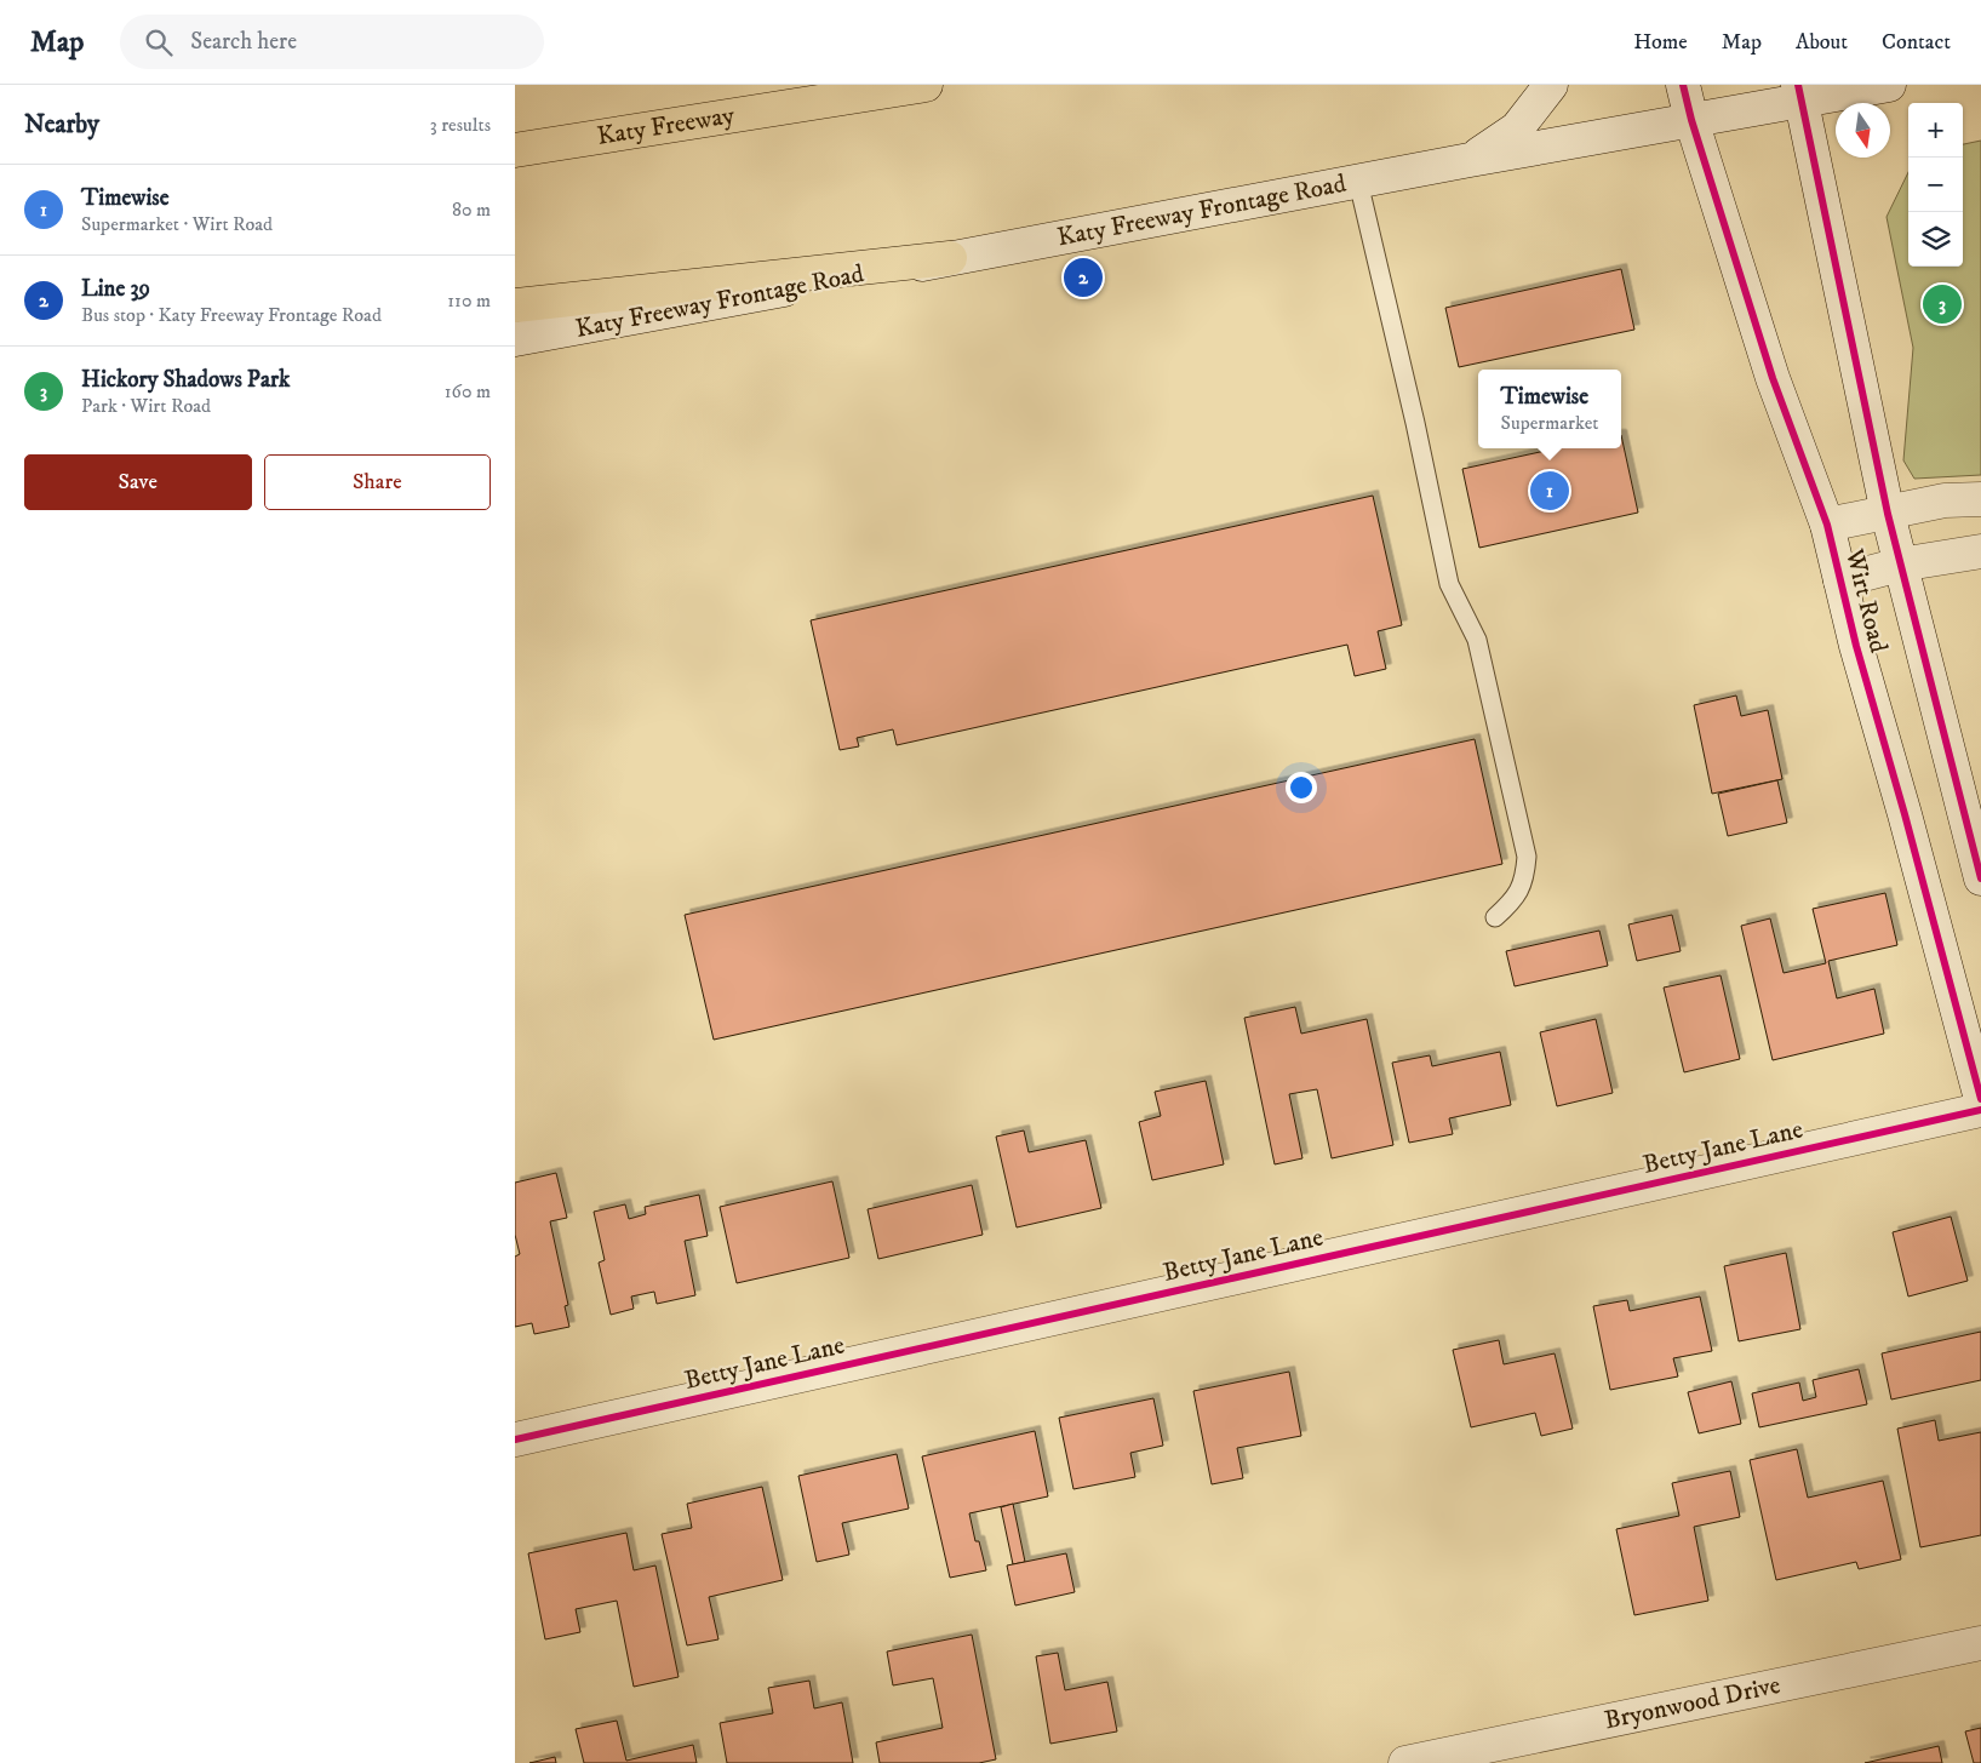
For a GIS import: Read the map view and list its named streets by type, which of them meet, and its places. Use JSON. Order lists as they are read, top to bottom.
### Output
{
  "streets": {
    "highway": ["Katy Freeway"],
    "main road": [
      "Katy Freeway Frontage Road",
      "Wirt Road",
      "Betty Jane Lane",
      "Bryonwood Drive"
    ]
  },
  "crossings": [
    ["Katy Freeway Frontage Road", "Wirt Road"]
  ],
  "north": "bottom",
  "page": {
    "header": "Map",
    "search": "Search here",
    "nav": [
      "Home",
      "Map",
      "About",
      "Contact"
    ],
    "heading": ["Nearby", "3 results"],
    "map_buttons": ["+", "−"],
    "list": [
      {
        "mark": "1",
        "name": "Timewise",
        "note": "Supermarket · Wirt Road",
        "value": "80 m"
      },
      {
        "mark": "2",
        "name": "Line 39",
        "note": "Bus stop · Katy Freeway Frontage Road",
        "value": "110 m"
      },
      {
        "mark": "3",
        "name": "Hickory Shadows Park",
        "note": "Park · Wirt Road",
        "value": "160 m"
      }
    ],
    "pins": ["2", "3", "1"],
    "popup": ["Timewise", "Supermarket"],
    "buttons": ["Save", "Share"]
  }
}
